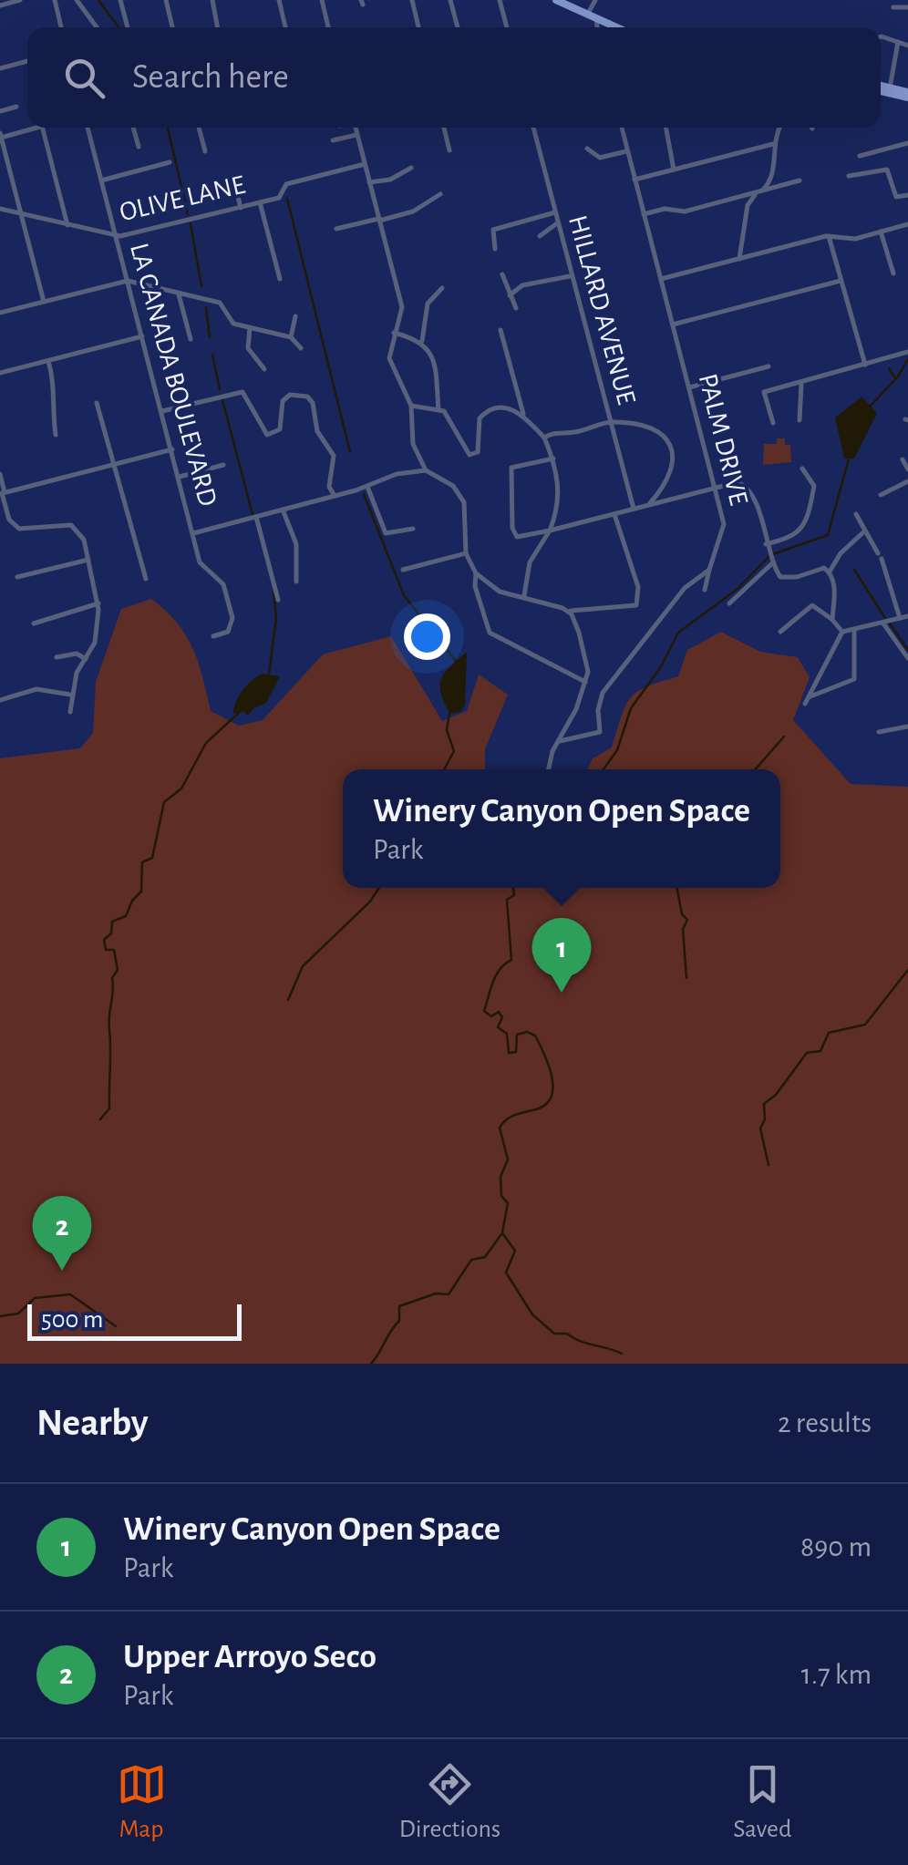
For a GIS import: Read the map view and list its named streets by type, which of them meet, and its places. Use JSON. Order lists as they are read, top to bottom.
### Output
{
  "streets": {
    "street": [
      "OLIVE LANE",
      "HILLARD AVENUE",
      "LA CANADA BOULEVARD",
      "PALM DRIVE"
    ]
  },
  "crossings": [
    ["OLIVE LANE", "LA CANADA BOULEVARD"]
  ],
  "scale_bar": "500 m",
  "page": {
    "search": "Search here",
    "popup": ["Winery Canyon Open Space", "Park"],
    "pins": ["1", "2"],
    "scale": "500 m",
    "heading": ["Nearby", "2 results"],
    "list": [
      {
        "mark": "1",
        "name": "Winery Canyon Open Space",
        "note": "Park",
        "value": "890 m"
      },
      {
        "mark": "2",
        "name": "Upper Arroyo Seco",
        "note": "Park",
        "value": "1.7 km"
      }
    ],
    "nav": ["Map", "Directions", "Saved"]
  }
}
